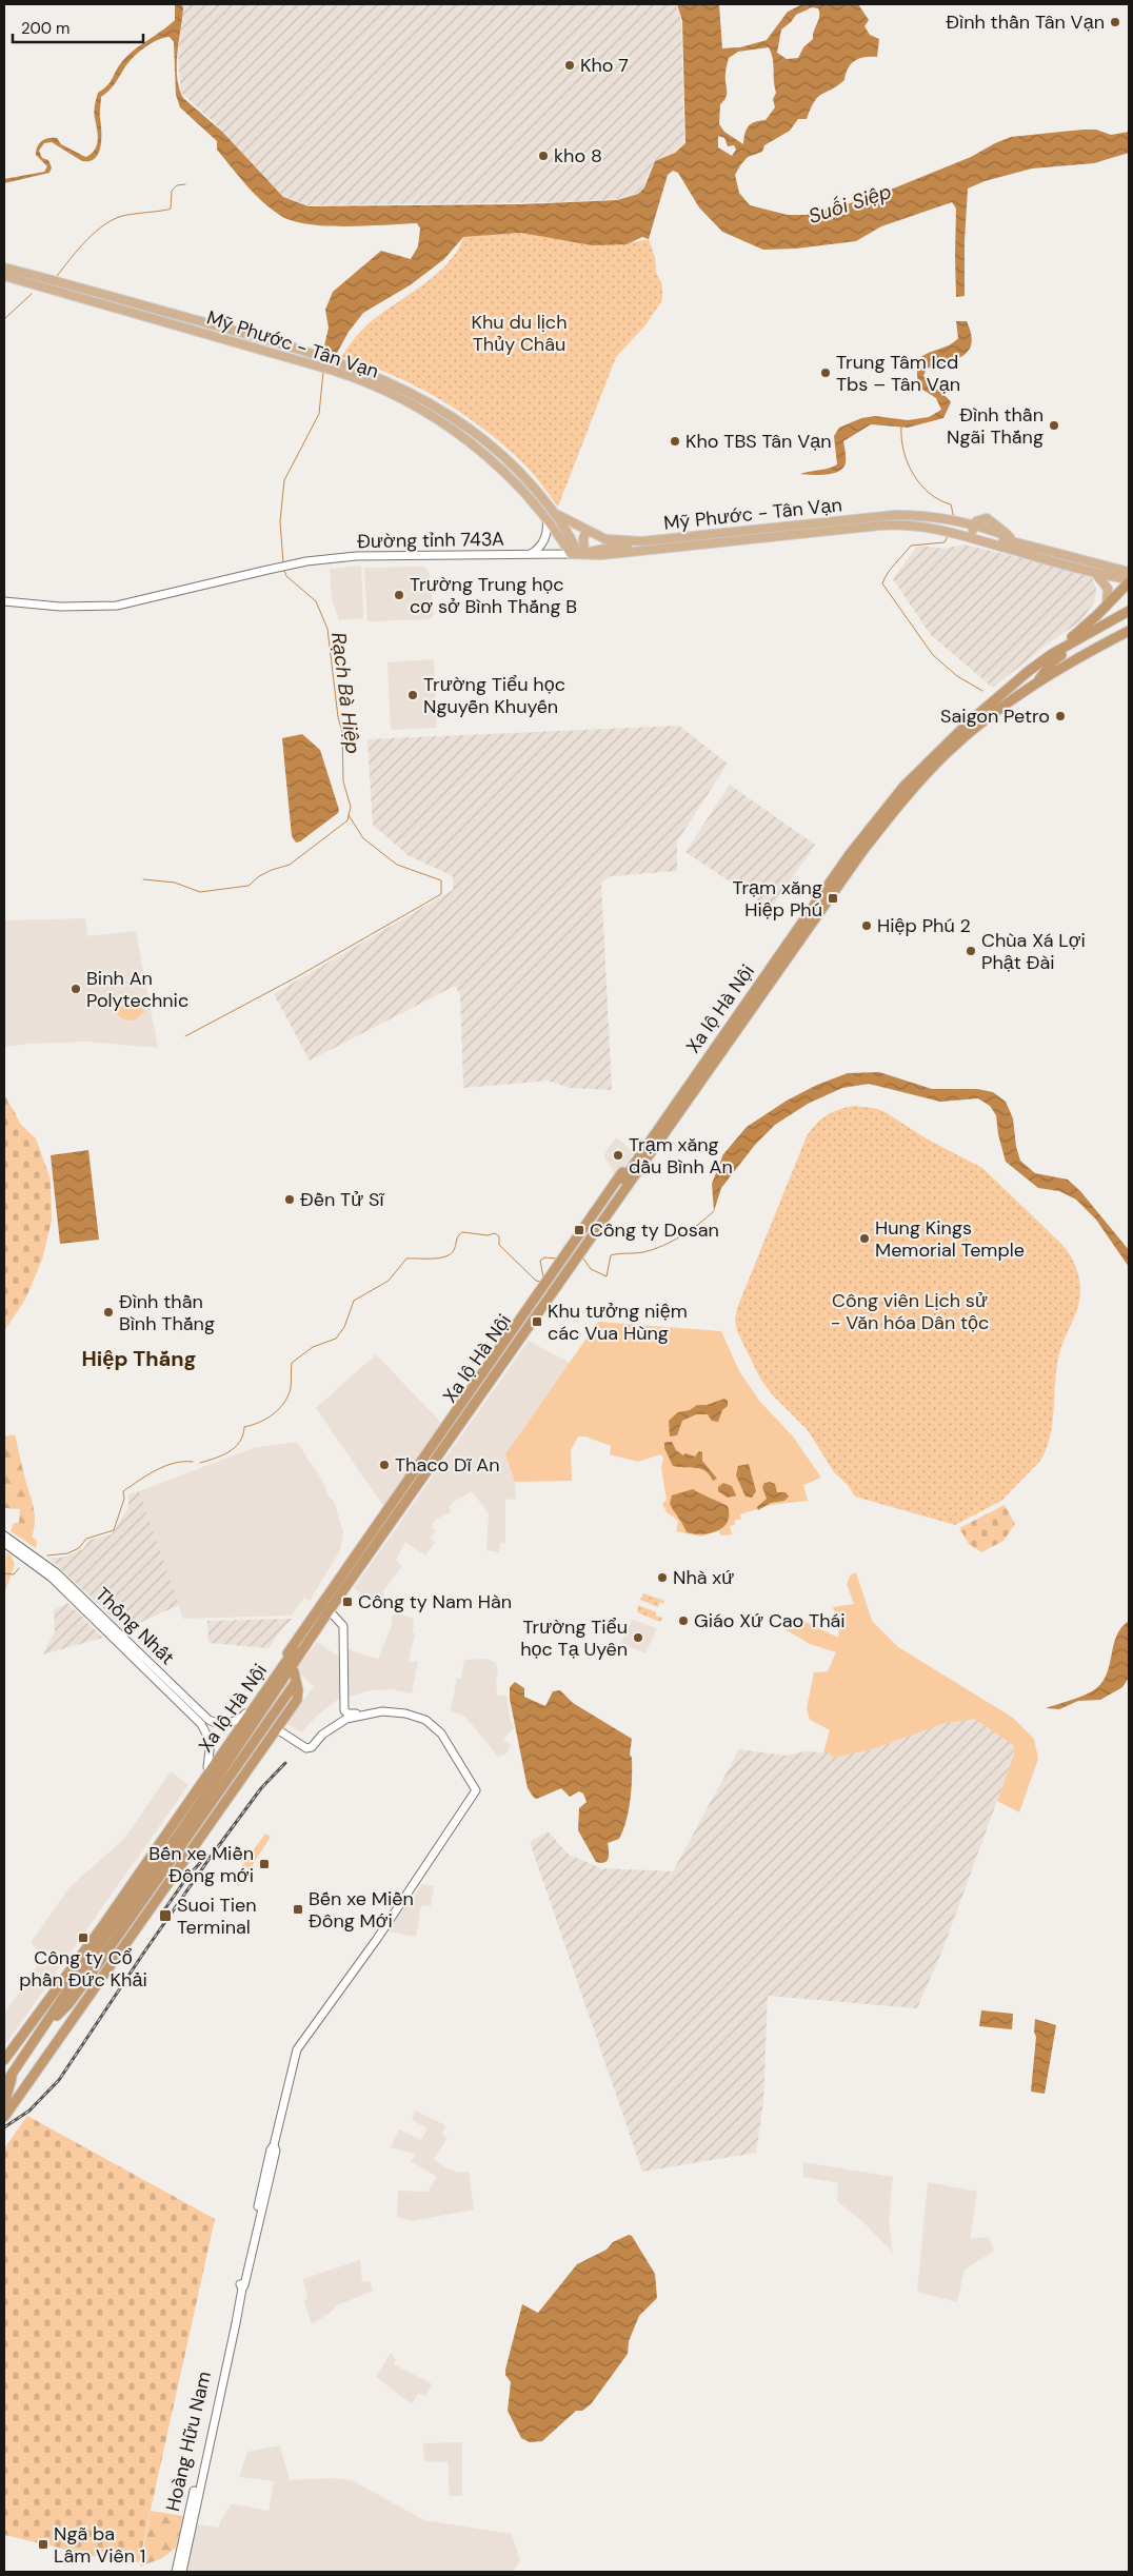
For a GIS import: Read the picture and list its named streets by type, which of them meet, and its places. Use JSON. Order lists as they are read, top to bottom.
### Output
{
  "streets": {
    "highway": ["Xa lộ Hà Nội"],
    "main road": [
      "Mỹ Phước - Tân Vạn",
      "Đường tỉnh 743A",
      "Thống Nhất",
      "Hoàng Hữu Nam"
    ]
  },
  "crossings": [
    ["Mỹ Phước - Tân Vạn", "Đường tỉnh 743A"],
    ["Xa lộ Hà Nội", "Thống Nhất"],
    ["Xa lộ Hà Nội", "Hoàng Hữu Nam"]
  ],
  "districts": ["Hiệp Thắng"],
  "water": ["Suối Siệp", "Rạch Bà Hiệp"],
  "parks": ["Khu du lịch Thủy Châu", "Công viên Lịch sử - Văn hóa Dân tộc"],
  "places": {
    "other": [
      "Đình thần Tân Vạn",
      "Kho 7",
      "kho 8",
      "Trung Tâm Icd Tbs – Tân Vạn",
      "Đình thần Ngãi Thắng",
      "Kho TBS Tân Vạn",
      "Trường Trung học cơ sở Bình Thắng B",
      "Trường Tiểu học Nguyễn Khuyến",
      "Saigon Petro",
      "Hiệp Phú 2",
      "Chùa Xá Lợi Phật Đài",
      "Binh An Polytechnic",
      "Trạm xăng dầu Bình An",
      "Đền Tử Sĩ",
      "Hung Kings Memorial Temple",
      "Đình thần Bình Thắng",
      "Thaco Dĩ An",
      "Nhà xứ",
      "Giáo Xứ Cao Thái",
      "Trường Tiểu học Tạ Uyên"
    ],
    "transit": [
      "Trạm xăng Hiệp Phú",
      "Công ty Dosan",
      "Khu tưởng niệm các Vua Hùng",
      "Công ty Nam Hàn",
      "Bến xe Miền Đông mới",
      "Bến xe Miền Đông Mới",
      "Suoi Tien Terminal",
      "Công ty Cổ phần Đức Khải",
      "Ngã ba Lâm Viên 1"
    ]
  },
  "scale_bar": "200 m"
}
